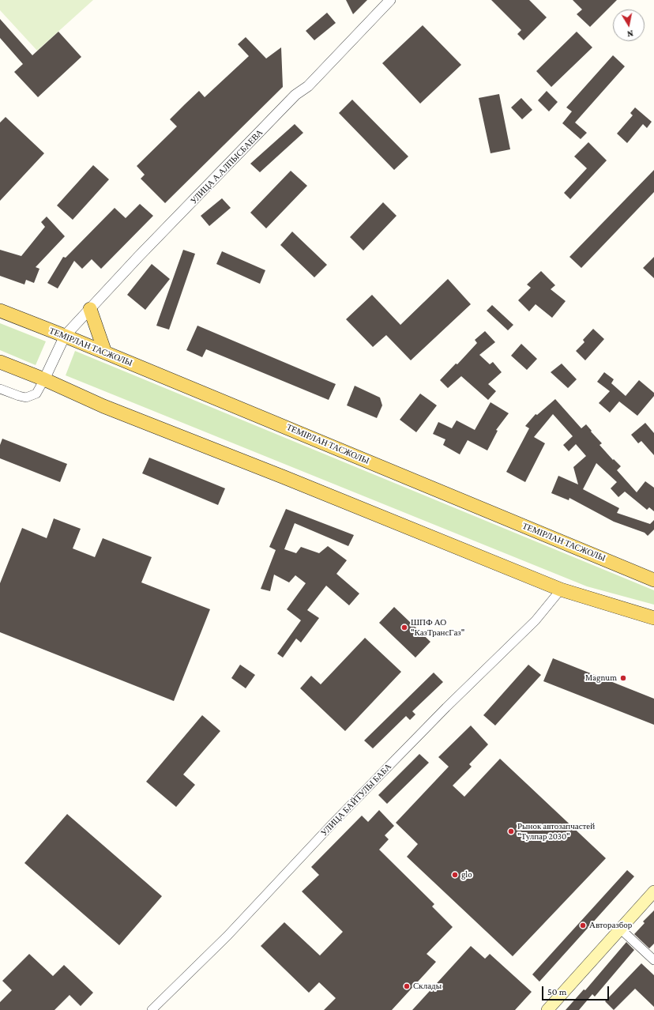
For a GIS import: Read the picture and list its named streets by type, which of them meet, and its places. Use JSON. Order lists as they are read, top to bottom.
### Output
{
  "streets": {
    "main road": ["ТЕМІРЛАН ТАСЖОЛЫ"],
    "street": ["УЛИЦА А.АЛПЫСБАЕВА", "УЛИЦА БАЙТУЛЫ БАБА"]
  },
  "crossings": [
    ["УЛИЦА А.АЛПЫСБАЕВА", "ТЕМІРЛАН ТАСЖОЛЫ"]
  ],
  "places": [
    "ШПФ АО \"КазТрансГаз\"",
    "Magnum",
    "Рынок автозапчастей \"Тулпар 2030\"",
    "glo",
    "Авторазбор",
    "Склады"
  ],
  "scale_bar": "50 m",
  "north": "bottom"
}
